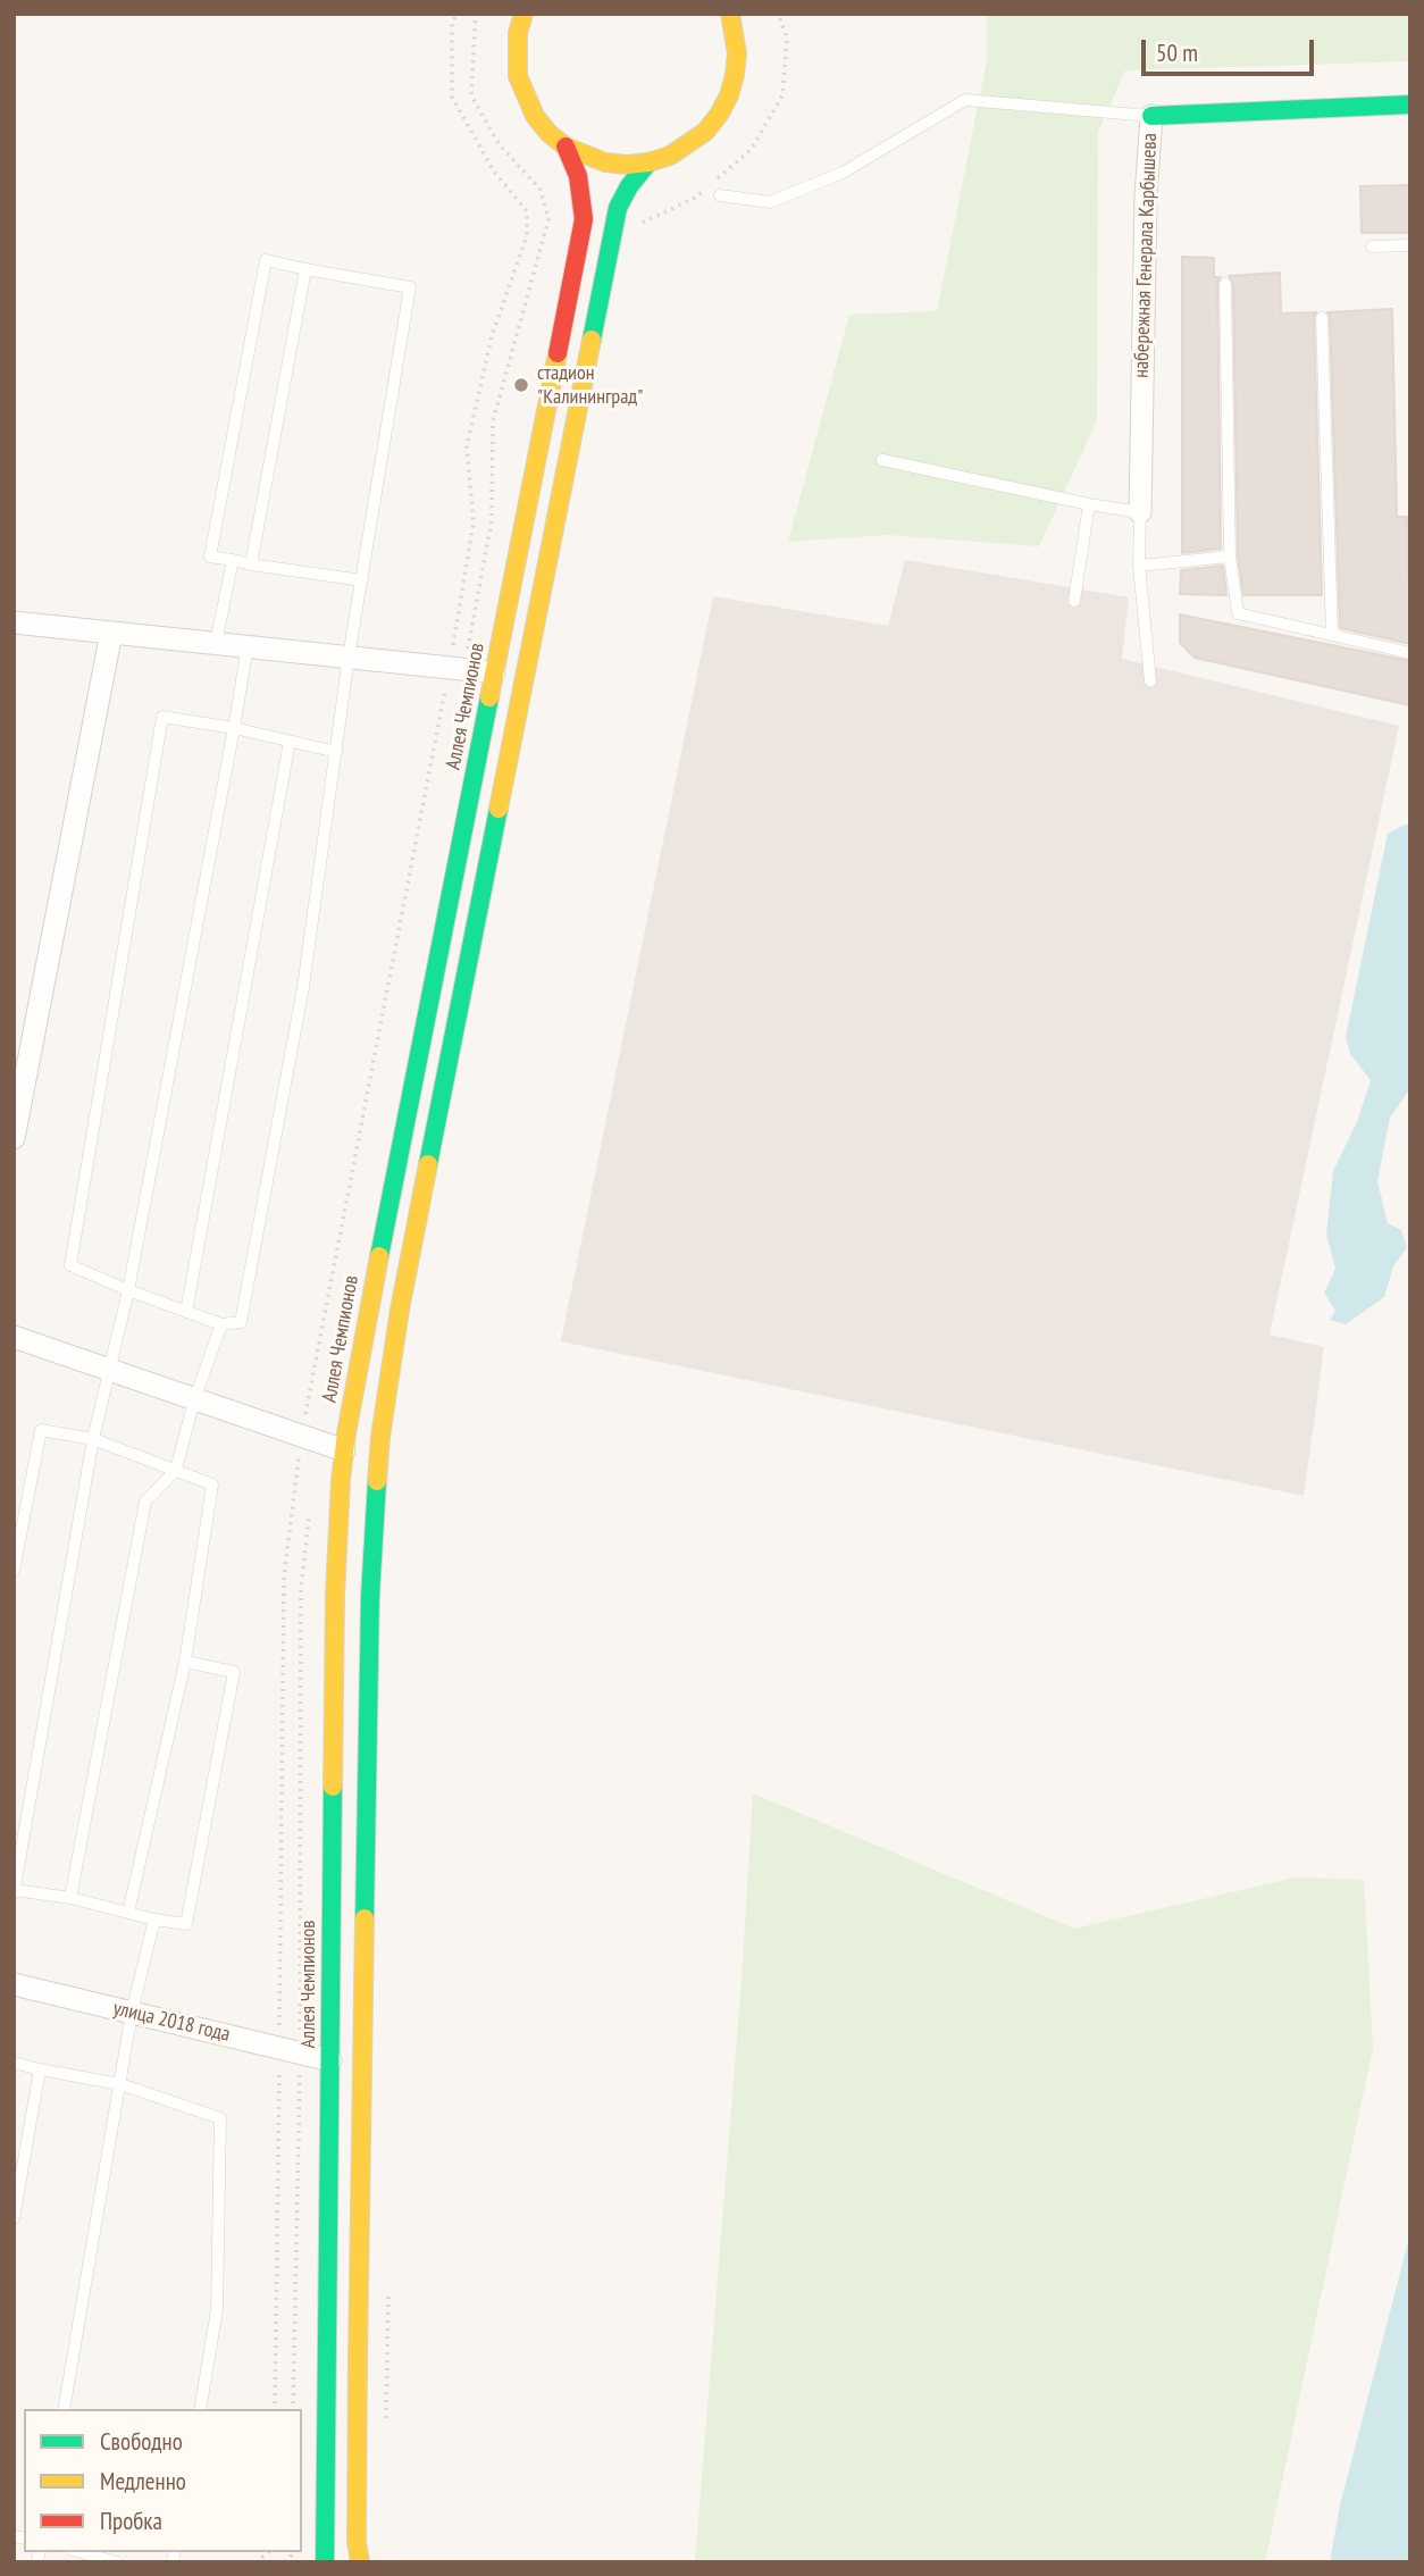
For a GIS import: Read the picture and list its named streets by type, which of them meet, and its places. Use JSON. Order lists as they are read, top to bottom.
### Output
{
  "streets": {
    "main road": ["набережная Генерала Карбышева", "Аллея Чемпионов"],
    "street": ["улица 2018 года"]
  },
  "crossings": [
    ["Аллея Чемпионов", "улица 2018 года"]
  ],
  "places": ["стадион \"Калининград\""],
  "legend": ["Свободно", "Медленно", "Пробка"],
  "scale_bar": "50 m"
}
